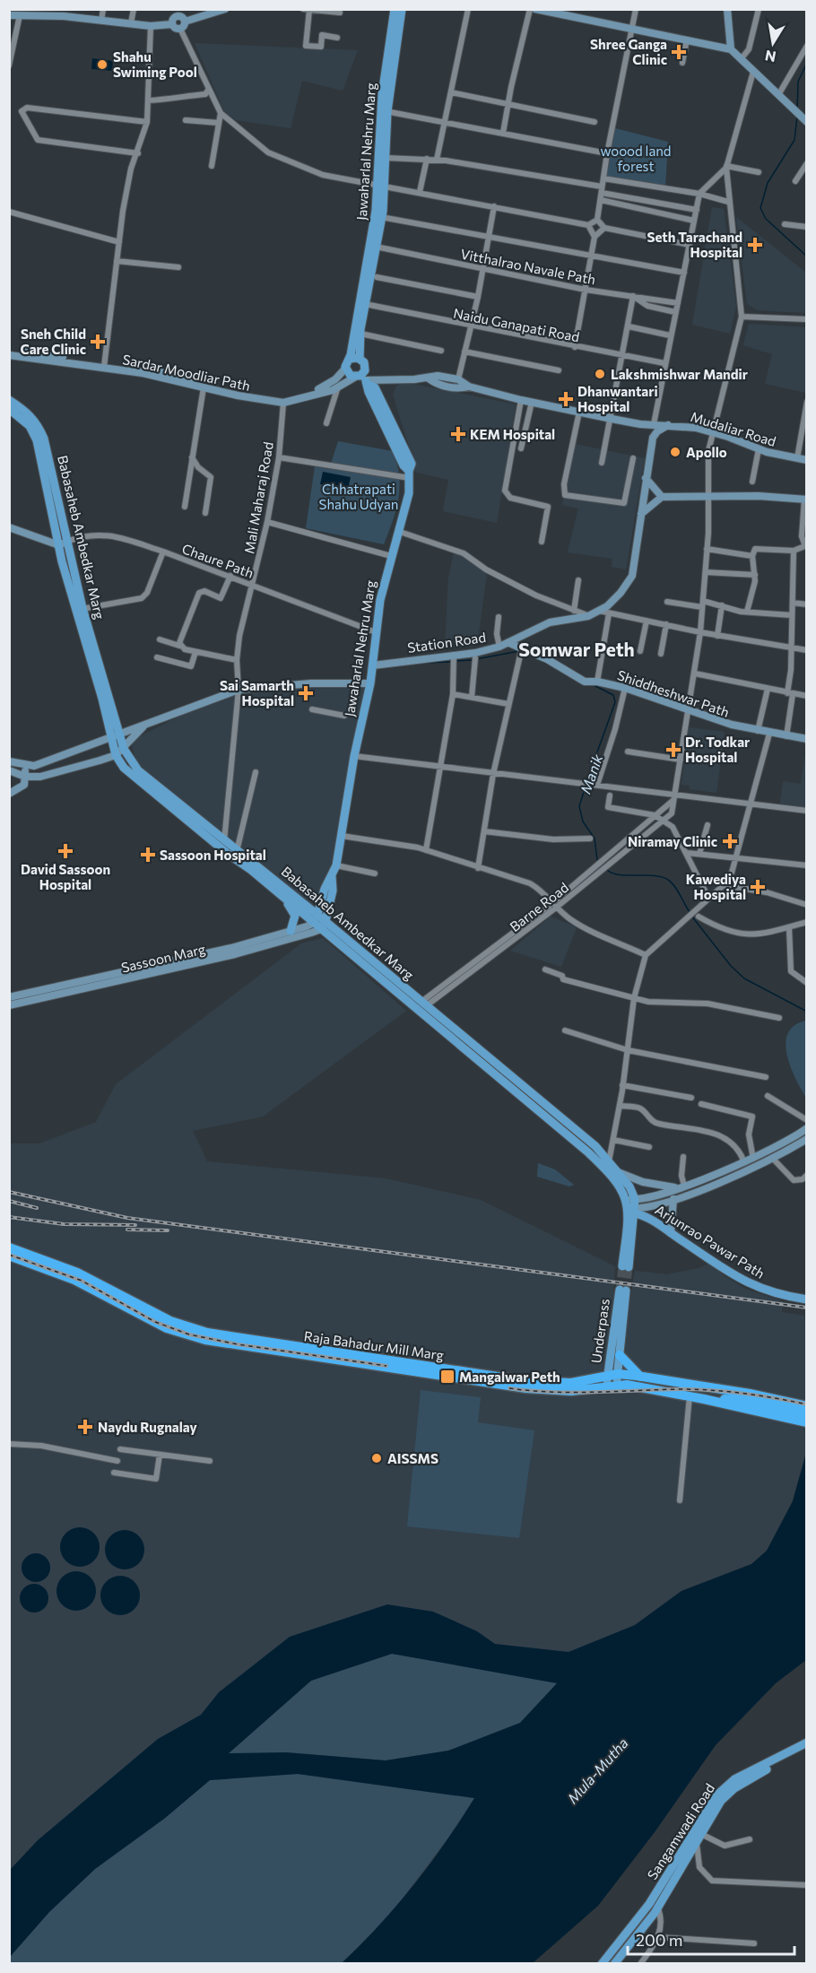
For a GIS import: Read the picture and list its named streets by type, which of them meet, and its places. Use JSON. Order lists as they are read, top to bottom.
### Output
{
  "streets": {
    "highway": ["Raja Bahadur Mill Marg"],
    "main road": [
      "Jawaharlal Nehru Marg",
      "Sardar Moodliar Path",
      "Mudaliar Road",
      "Babasaheb Ambedkar Marg",
      "Station Road",
      "Shiddheshwar Path",
      "Sassoon Marg",
      "Arjunrao Pawar Path",
      "Underpass",
      "Sangamwadi Road"
    ],
    "street": [
      "Vitthalrao Navale Path",
      "Naidu Ganapati Road",
      "Mali Maharaj Road",
      "Chaure Path",
      "Barne Road"
    ]
  },
  "crossings": [
    ["Jawaharlal Nehru Marg", "Vitthalrao Navale Path"],
    ["Jawaharlal Nehru Marg", "Naidu Ganapati Road"],
    ["Jawaharlal Nehru Marg", "Sardar Moodliar Path"],
    ["Jawaharlal Nehru Marg", "Babasaheb Ambedkar Marg"],
    ["Jawaharlal Nehru Marg", "Chaure Path"],
    ["Jawaharlal Nehru Marg", "Station Road"],
    ["Jawaharlal Nehru Marg", "Sassoon Marg"],
    ["Sardar Moodliar Path", "Mudaliar Road"],
    ["Sardar Moodliar Path", "Mali Maharaj Road"],
    ["Mali Maharaj Road", "Babasaheb Ambedkar Marg"],
    ["Mali Maharaj Road", "Chaure Path"],
    ["Babasaheb Ambedkar Marg", "Chaure Path"],
    ["Babasaheb Ambedkar Marg", "Barne Road"],
    ["Babasaheb Ambedkar Marg", "Sassoon Marg"],
    ["Babasaheb Ambedkar Marg", "Arjunrao Pawar Path"],
    ["Station Road", "Shiddheshwar Path"],
    ["Underpass", "Raja Bahadur Mill Marg"]
  ],
  "districts": ["Somwar Peth"],
  "water": ["Manik", "Mula-Mutha"],
  "parks": ["woood land forest", "Chhatrapati Shahu Udyan"],
  "places": {
    "health": [
      "Shree Ganga Clinic",
      "Seth Tarachand Hospital",
      "Sneh Child Care Clinic",
      "Dhanwantari Hospital",
      "KEM Hospital",
      "Sai Samarth Hospital",
      "Dr. Todkar Hospital",
      "Niramay Clinic",
      "David Sassoon Hospital",
      "Sassoon Hospital",
      "Kawediya Hospital",
      "Naydu Rugnalay"
    ],
    "other": [
      "Shahu Swiming Pool",
      "Lakshmishwar Mandir",
      "Apollo",
      "AISSMS"
    ],
    "transit": ["Mangalwar Peth"]
  },
  "scale_bar": "200 m",
  "north": "bottom"
}
